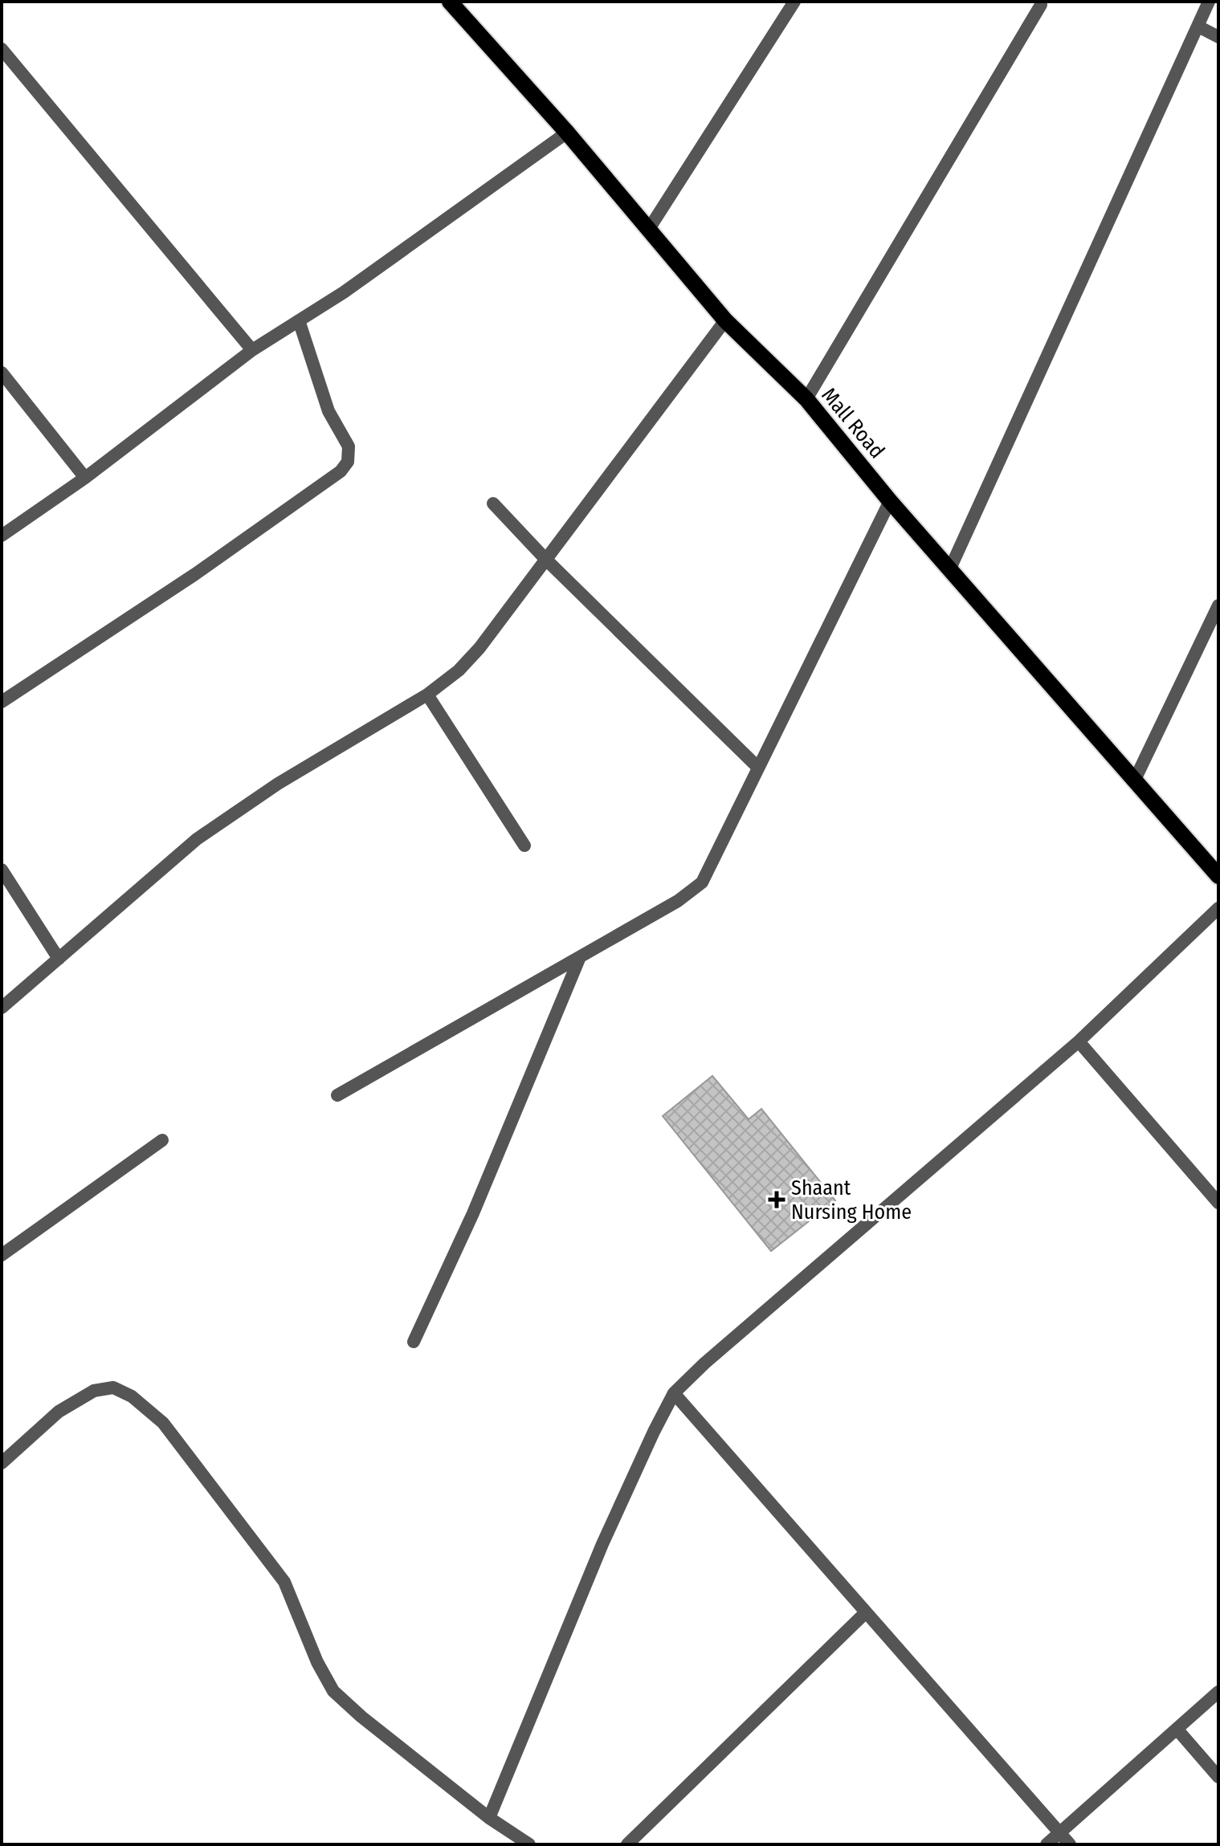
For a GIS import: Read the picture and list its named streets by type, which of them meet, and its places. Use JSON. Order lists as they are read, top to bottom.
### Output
{
  "streets": {
    "main road": ["Mall Road"]
  },
  "places": {
    "health": ["Shaant Nursing Home"]
  }
}
